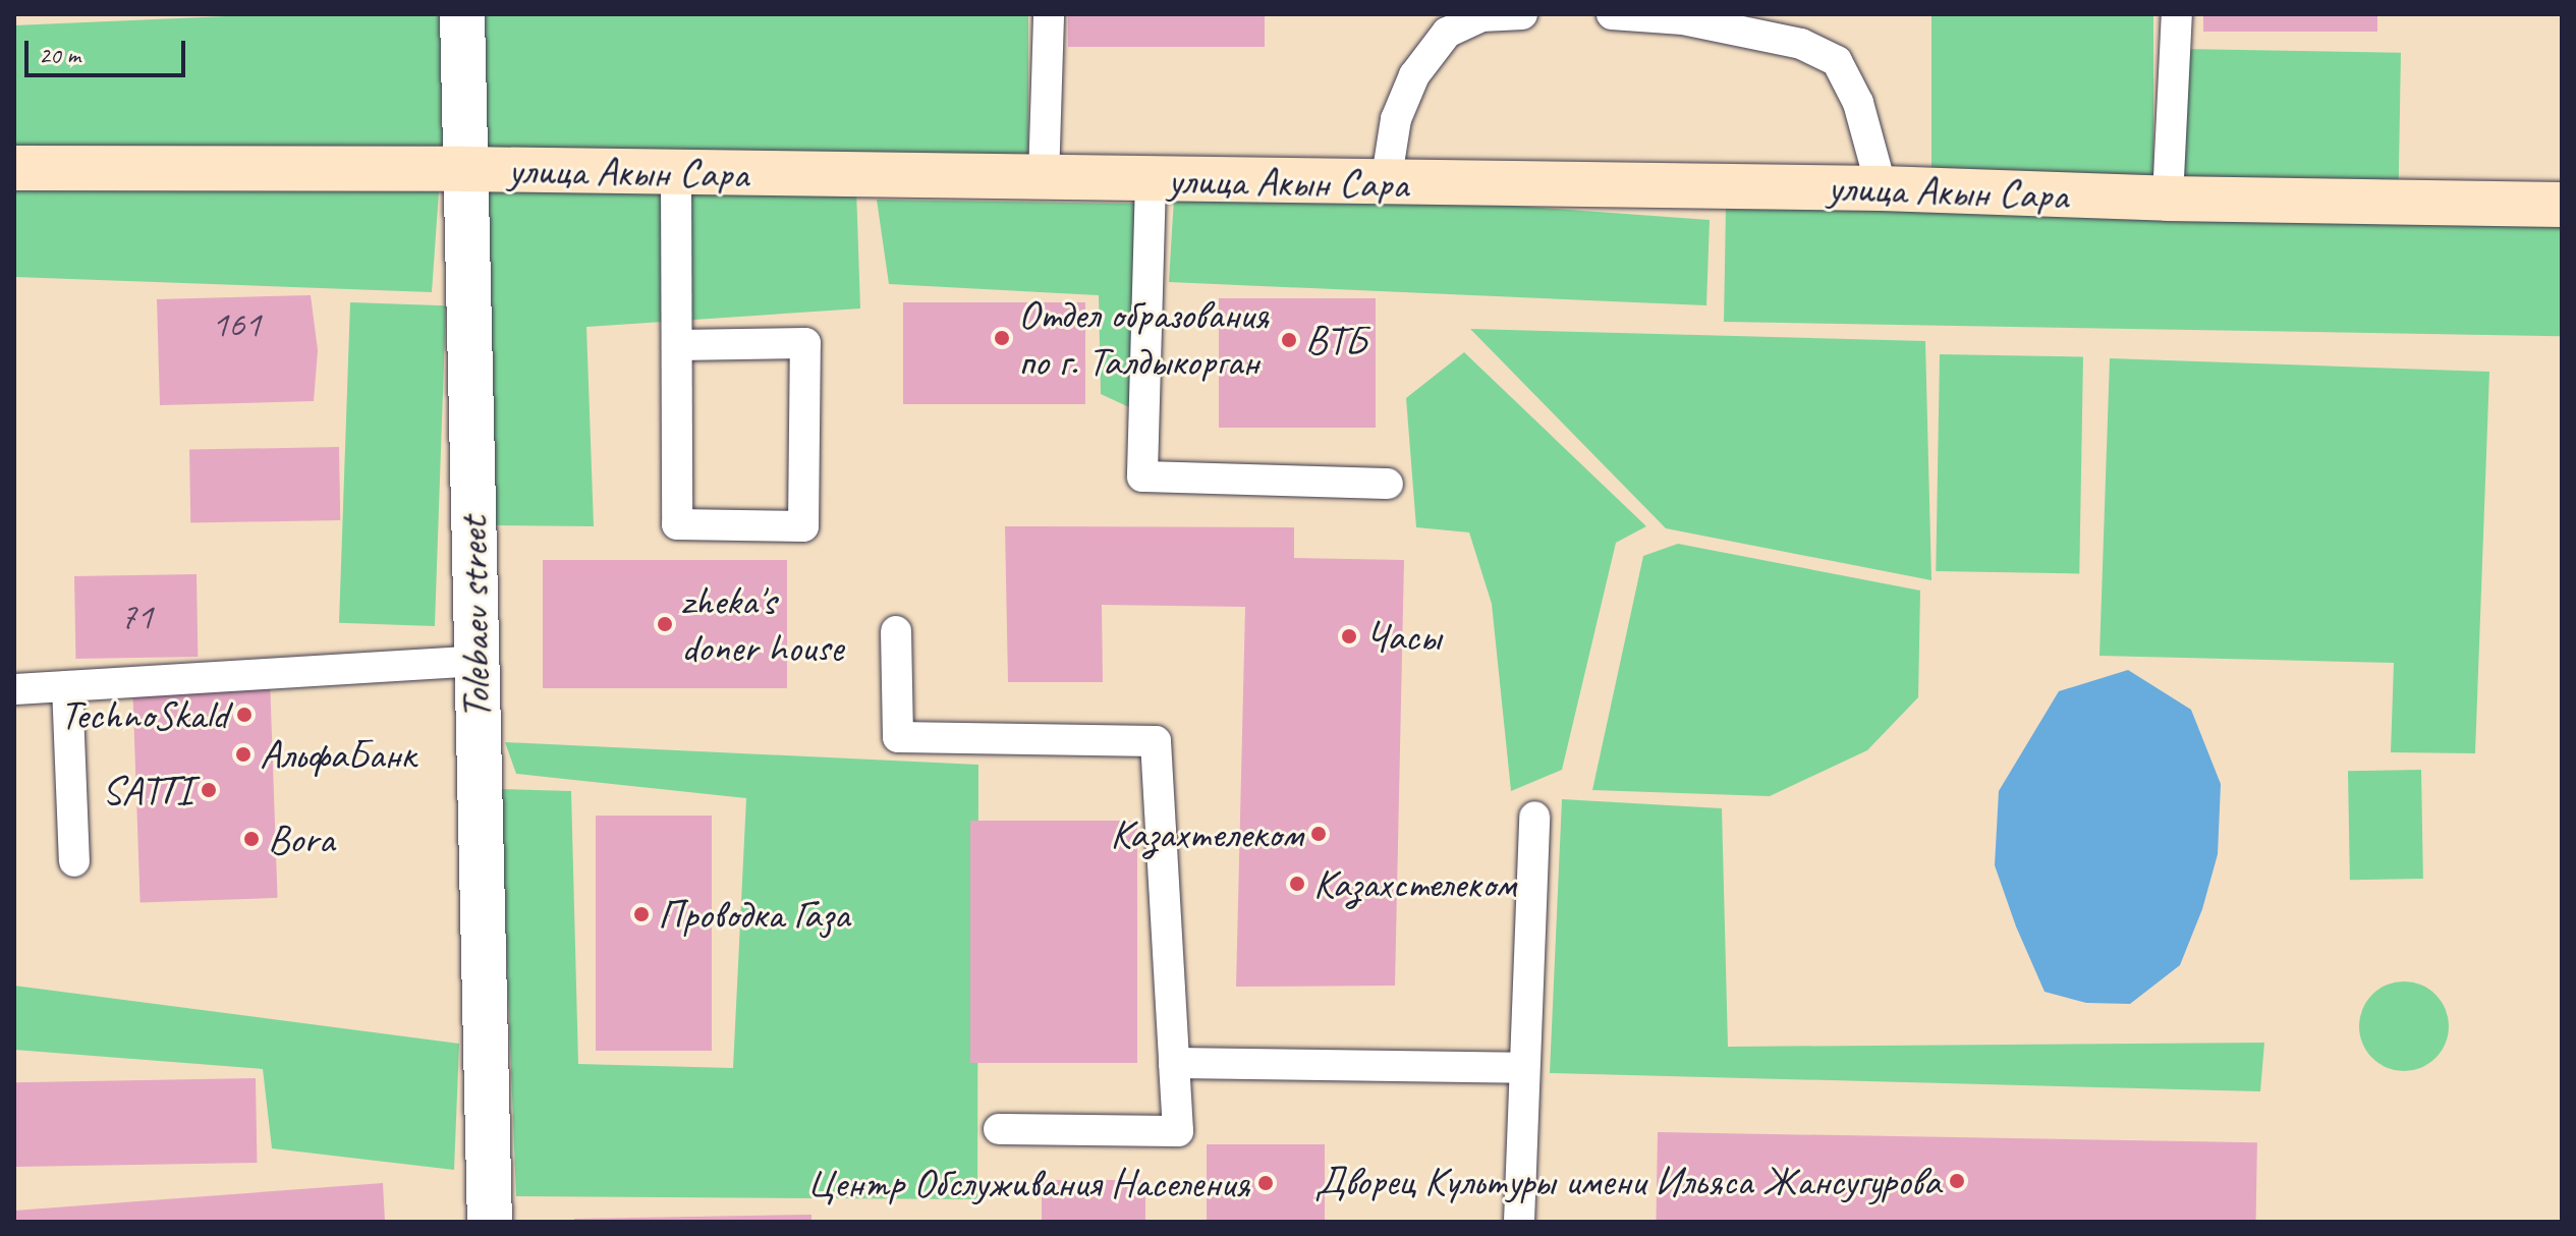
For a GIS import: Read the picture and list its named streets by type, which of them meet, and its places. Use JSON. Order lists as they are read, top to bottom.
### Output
{
  "streets": {
    "main road": ["улица Акын Сара"],
    "street": ["Tolebaev street"]
  },
  "crossings": [
    ["улица Акын Сара", "Tolebaev street"]
  ],
  "places": [
    "Отдел образования по г. Талдыкорган",
    "ВТБ",
    "zheka's doner house",
    "Часы",
    "TechnoSkald",
    "АльфаБанк",
    "SATTI",
    "Казахтелеком",
    "Bora",
    "Казахстелеком",
    "Проводка Газа",
    "Дворец Культуры имени Ильяса Жансугурова",
    "Центр Обслуживания Населения"
  ],
  "house_numbers": ["161", "71"],
  "scale_bar": "20 m"
}
